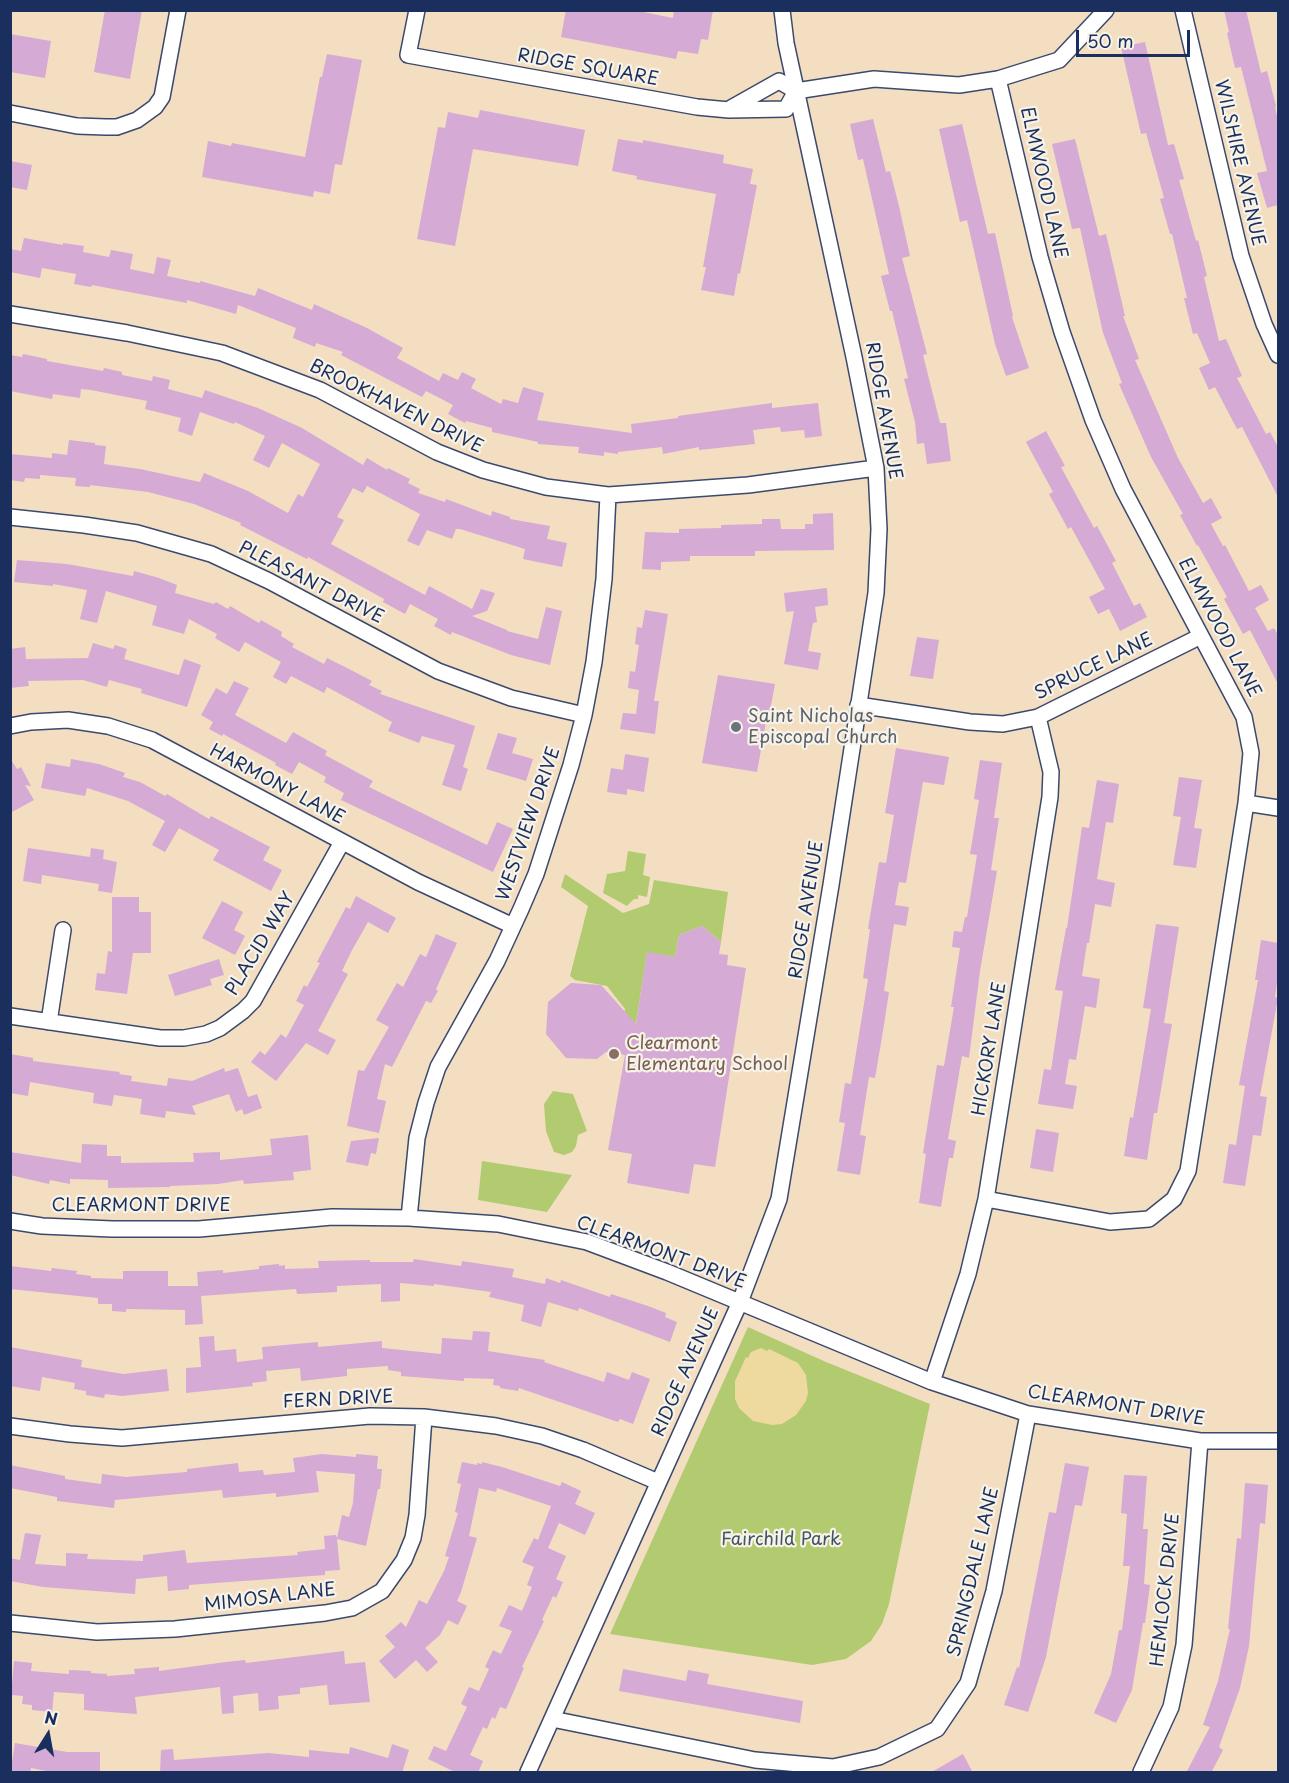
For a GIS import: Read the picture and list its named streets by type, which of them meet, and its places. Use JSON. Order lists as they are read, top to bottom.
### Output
{
  "streets": {
    "street": [
      "RIDGE SQUARE",
      "WILSHIRE AVENUE",
      "ELMWOOD LANE",
      "BROOKHAVEN DRIVE",
      "RIDGE AVENUE",
      "PLEASANT DRIVE",
      "SPRUCE LANE",
      "HARMONY LANE",
      "WESTVIEW DRIVE",
      "PLACID WAY",
      "HICKORY LANE",
      "CLEARMONT DRIVE",
      "FERN DRIVE",
      "SPRINGDALE LANE",
      "HEMLOCK DRIVE",
      "MIMOSA LANE"
    ]
  },
  "crossings": [
    ["RIDGE SQUARE", "RIDGE AVENUE"],
    ["ELMWOOD LANE", "SPRUCE LANE"],
    ["ELMWOOD LANE", "HICKORY LANE"],
    ["BROOKHAVEN DRIVE", "RIDGE AVENUE"],
    ["BROOKHAVEN DRIVE", "WESTVIEW DRIVE"],
    ["RIDGE AVENUE", "SPRUCE LANE"],
    ["RIDGE AVENUE", "CLEARMONT DRIVE"],
    ["RIDGE AVENUE", "FERN DRIVE"],
    ["RIDGE AVENUE", "SPRINGDALE LANE"],
    ["PLEASANT DRIVE", "WESTVIEW DRIVE"],
    ["SPRUCE LANE", "HICKORY LANE"],
    ["HARMONY LANE", "WESTVIEW DRIVE"],
    ["HARMONY LANE", "PLACID WAY"],
    ["WESTVIEW DRIVE", "CLEARMONT DRIVE"],
    ["HICKORY LANE", "CLEARMONT DRIVE"],
    ["CLEARMONT DRIVE", "SPRINGDALE LANE"],
    ["CLEARMONT DRIVE", "HEMLOCK DRIVE"],
    ["FERN DRIVE", "MIMOSA LANE"]
  ],
  "parks": ["Fairchild Park"],
  "places": ["Saint Nicholas Episcopal Church", "Clearmont Elementary School"],
  "scale_bar": "50 m",
  "north": "top"
}
